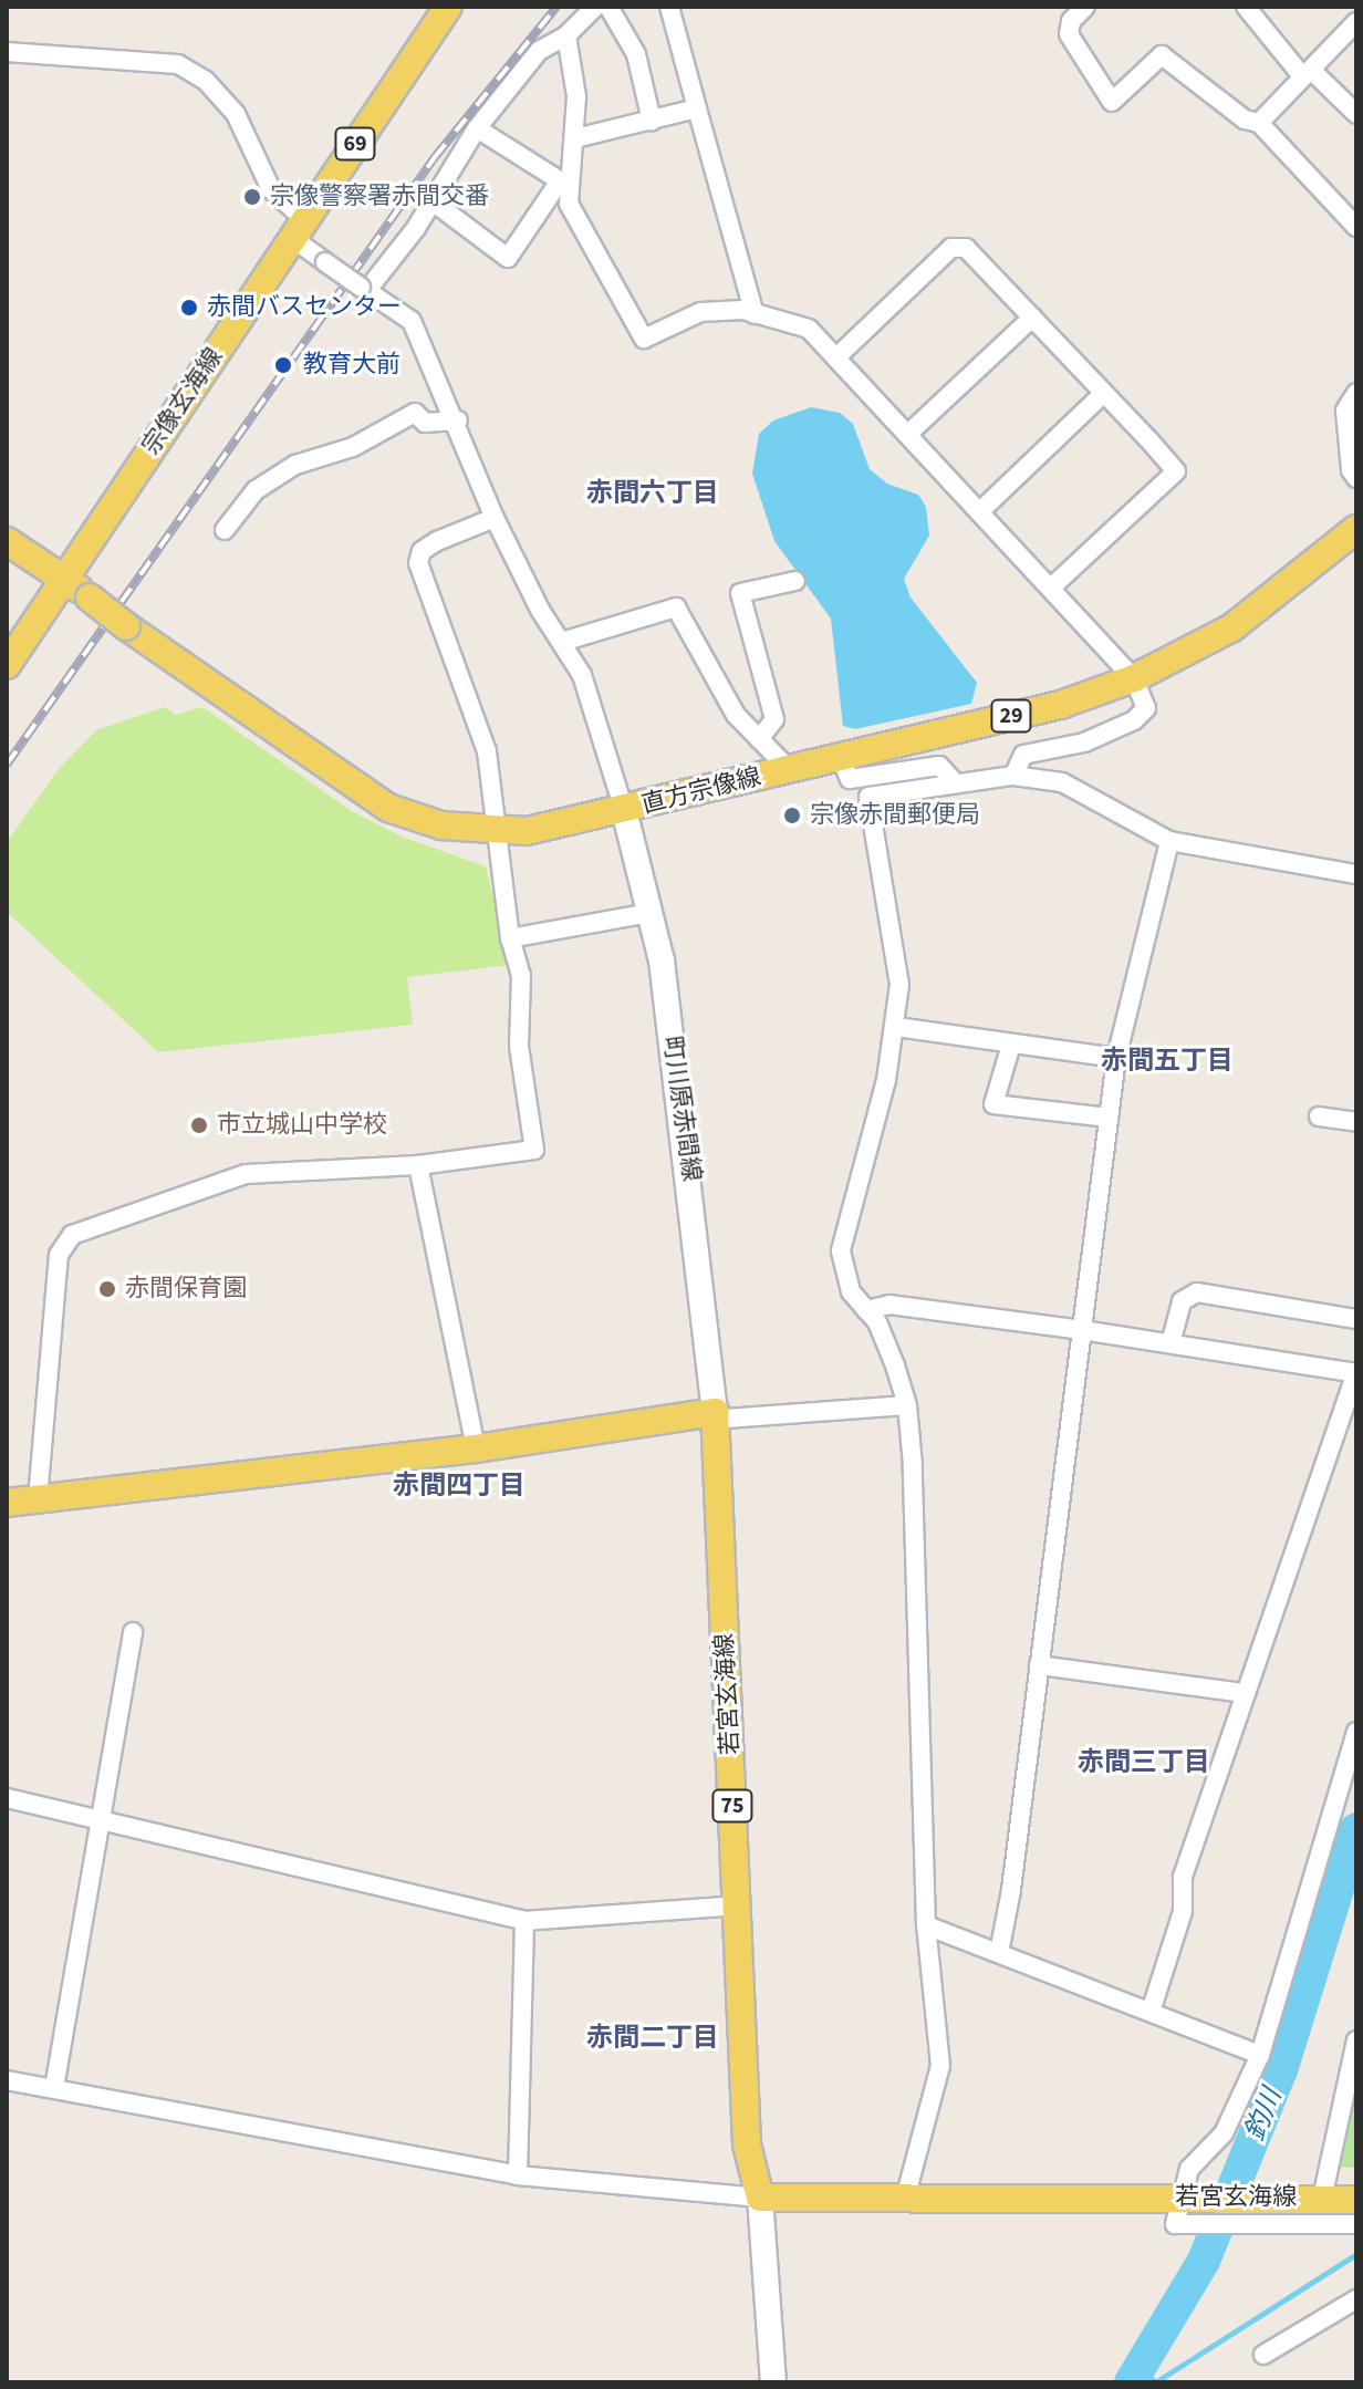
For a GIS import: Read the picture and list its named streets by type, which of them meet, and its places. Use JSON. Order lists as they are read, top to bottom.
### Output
{
  "streets": {
    "main road": [
      "69",
      "宗像玄海線",
      "29",
      "直方宗像線",
      "町川原赤間線",
      "若宮玄海線",
      "75"
    ]
  },
  "crossings": [
    ["宗像玄海線", "直方宗像線"],
    ["直方宗像線", "町川原赤間線"],
    ["町川原赤間線", "若宮玄海線"]
  ],
  "districts": [
    "赤間六丁目",
    "赤間五丁目",
    "赤間四丁目",
    "赤間三丁目",
    "赤間二丁目"
  ],
  "water": ["釣川"],
  "places": [
    "宗像警察署赤間交番",
    "赤間バスセンター",
    "教育大前",
    "宗像赤間郵便局",
    "市立城山中学校",
    "赤間保育園"
  ]
}
